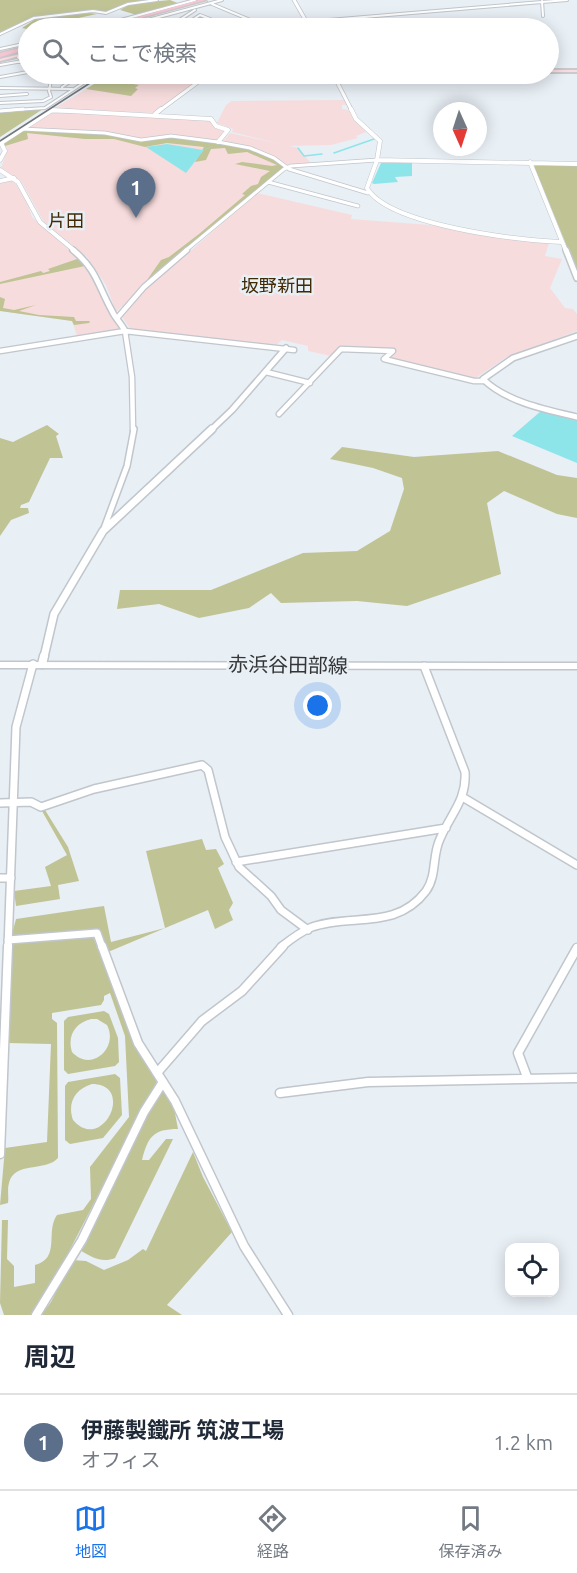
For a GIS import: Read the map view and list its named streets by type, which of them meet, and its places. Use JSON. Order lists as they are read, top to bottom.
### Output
{
  "streets": {
    "main road": ["赤浜谷田部線"]
  },
  "districts": ["片田", "坂野新田"],
  "north": "bottom",
  "page": {
    "search": "ここで検索",
    "pins": "1",
    "heading": "周辺",
    "list": [
      {
        "mark": "1",
        "name": "伊藤製鐵所 筑波工場",
        "note": "オフィス",
        "value": "1.2 km"
      }
    ],
    "nav": ["地図", "経路", "保存済み"]
  }
}
